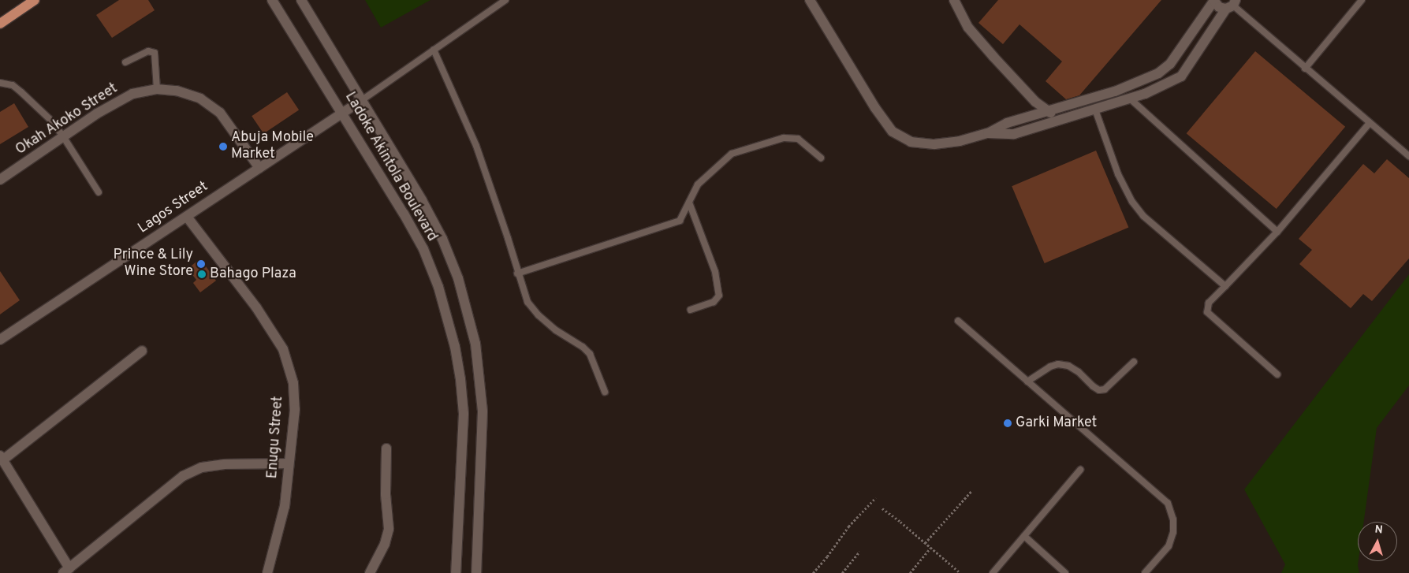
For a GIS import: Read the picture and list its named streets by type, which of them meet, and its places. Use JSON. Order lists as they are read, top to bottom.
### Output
{
  "streets": {
    "street": [
      "Okah Akoko Street",
      "Ladoke Akintola Boulevard",
      "Lagos Street",
      "Enugu Street"
    ]
  },
  "crossings": [
    ["Okah Akoko Street", "Lagos Street"],
    ["Ladoke Akintola Boulevard", "Lagos Street"],
    ["Lagos Street", "Enugu Street"]
  ],
  "places": [
    "Abuja Mobile Market",
    "Prince & Lily Wine Store",
    "Bahago Plaza",
    "Garki Market"
  ],
  "north": "top"
}
